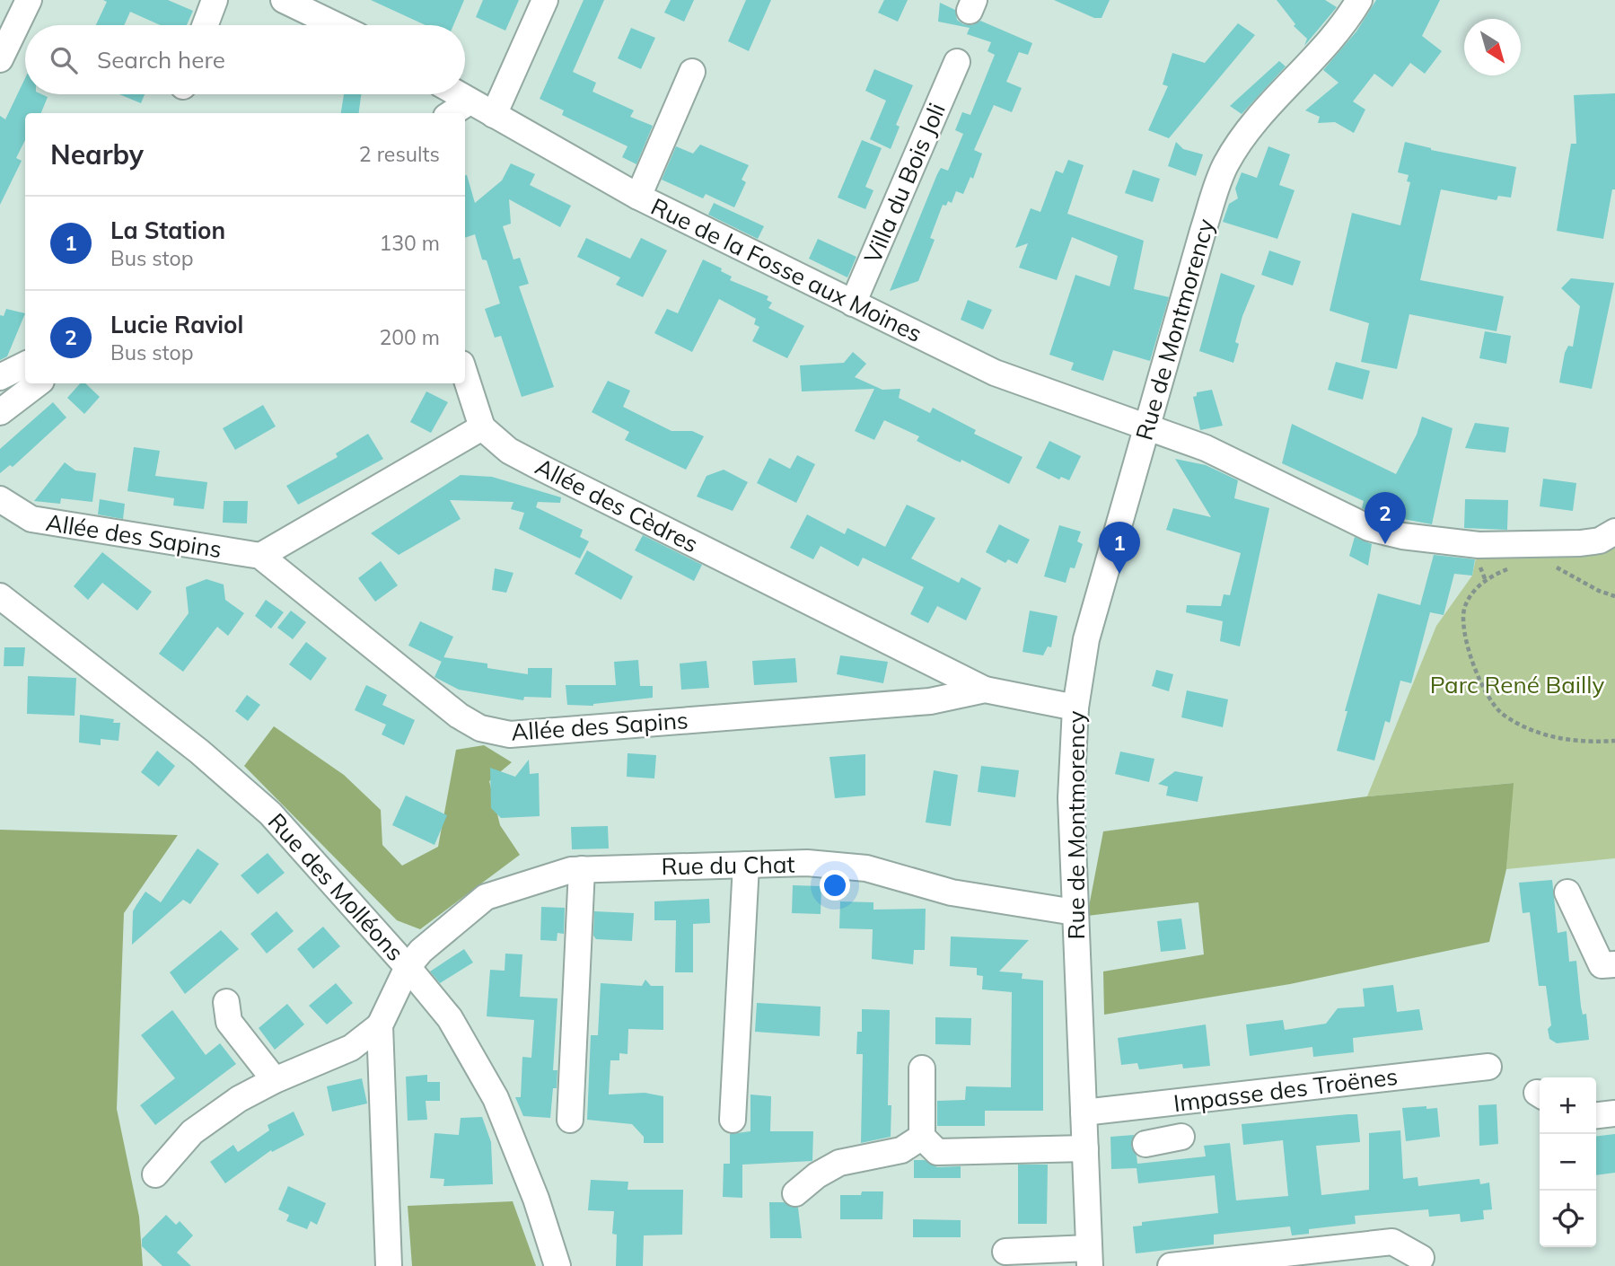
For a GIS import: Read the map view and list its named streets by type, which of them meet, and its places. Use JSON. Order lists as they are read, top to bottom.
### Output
{
  "streets": {
    "street": [
      "Villa du Bois Joli",
      "Rue de la Fosse aux Moines",
      "Rue de Montmorency",
      "Allée des Cèdres",
      "Allée des Sapins",
      "Rue du Chat",
      "Rue des Molléons",
      "Impasse des Troënes"
    ]
  },
  "crossings": [
    ["Villa du Bois Joli", "Rue de la Fosse aux Moines"],
    ["Rue de la Fosse aux Moines", "Rue de Montmorency"],
    ["Rue de Montmorency", "Allée des Sapins"],
    ["Rue de Montmorency", "Rue du Chat"],
    ["Rue de Montmorency", "Impasse des Troënes"],
    ["Allée des Cèdres", "Allée des Sapins"],
    ["Rue du Chat", "Rue des Molléons"]
  ],
  "parks": ["Parc René Bailly"],
  "north": "bottom right",
  "page": {
    "search": "Search here",
    "heading": ["Nearby", "2 results"],
    "list": [
      {
        "mark": "1",
        "name": "La Station",
        "note": "Bus stop",
        "value": "130 m"
      },
      {
        "mark": "2",
        "name": "Lucie Raviol",
        "note": "Bus stop",
        "value": "200 m"
      }
    ],
    "pins": ["2", "1"],
    "map_buttons": ["+", "−"]
  }
}
